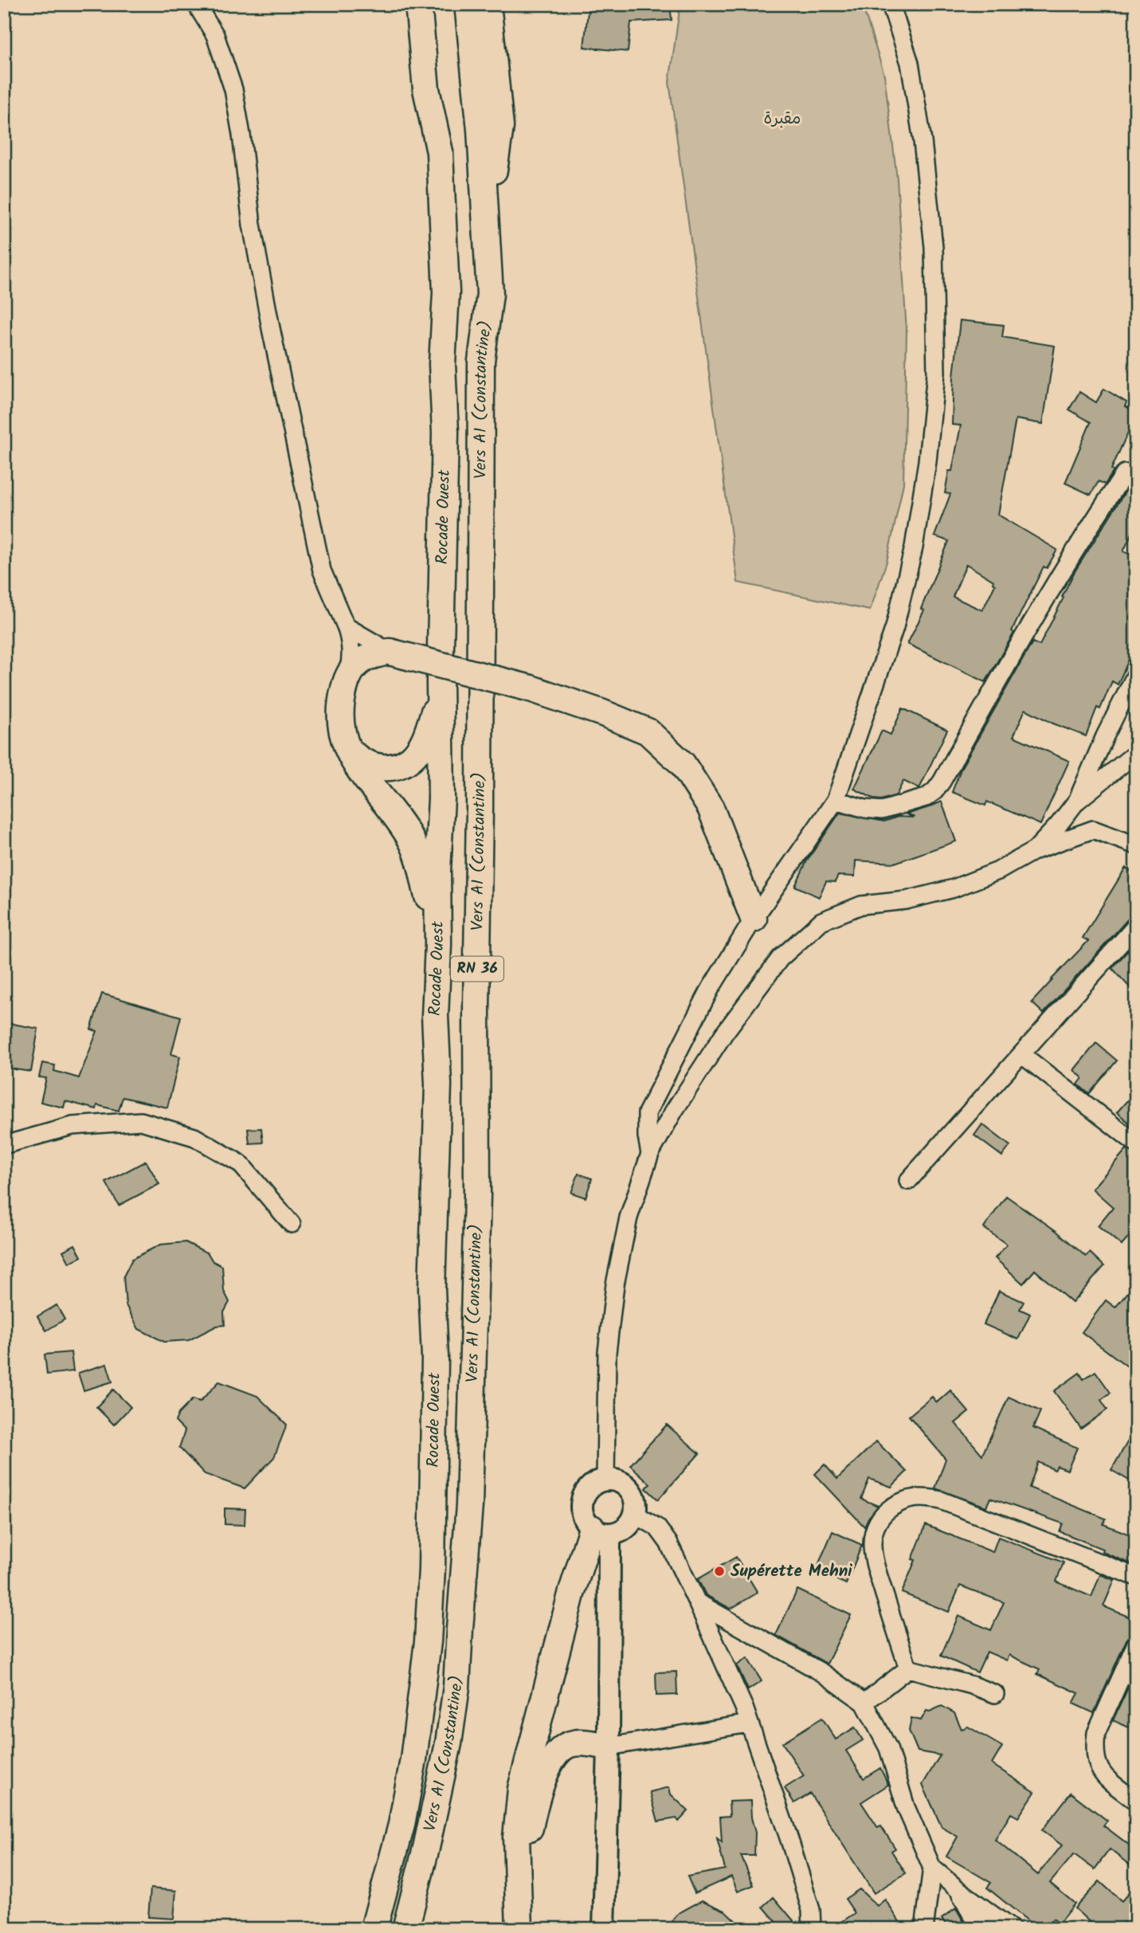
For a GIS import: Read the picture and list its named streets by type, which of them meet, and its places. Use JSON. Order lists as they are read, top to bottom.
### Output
{
  "streets": {
    "highway": ["Vers A1 (Constantine)", "Rocade Ouest", "RN 36"]
  },
  "parks": ["مقبرة"],
  "places": ["Supérette Mehni"]
}
